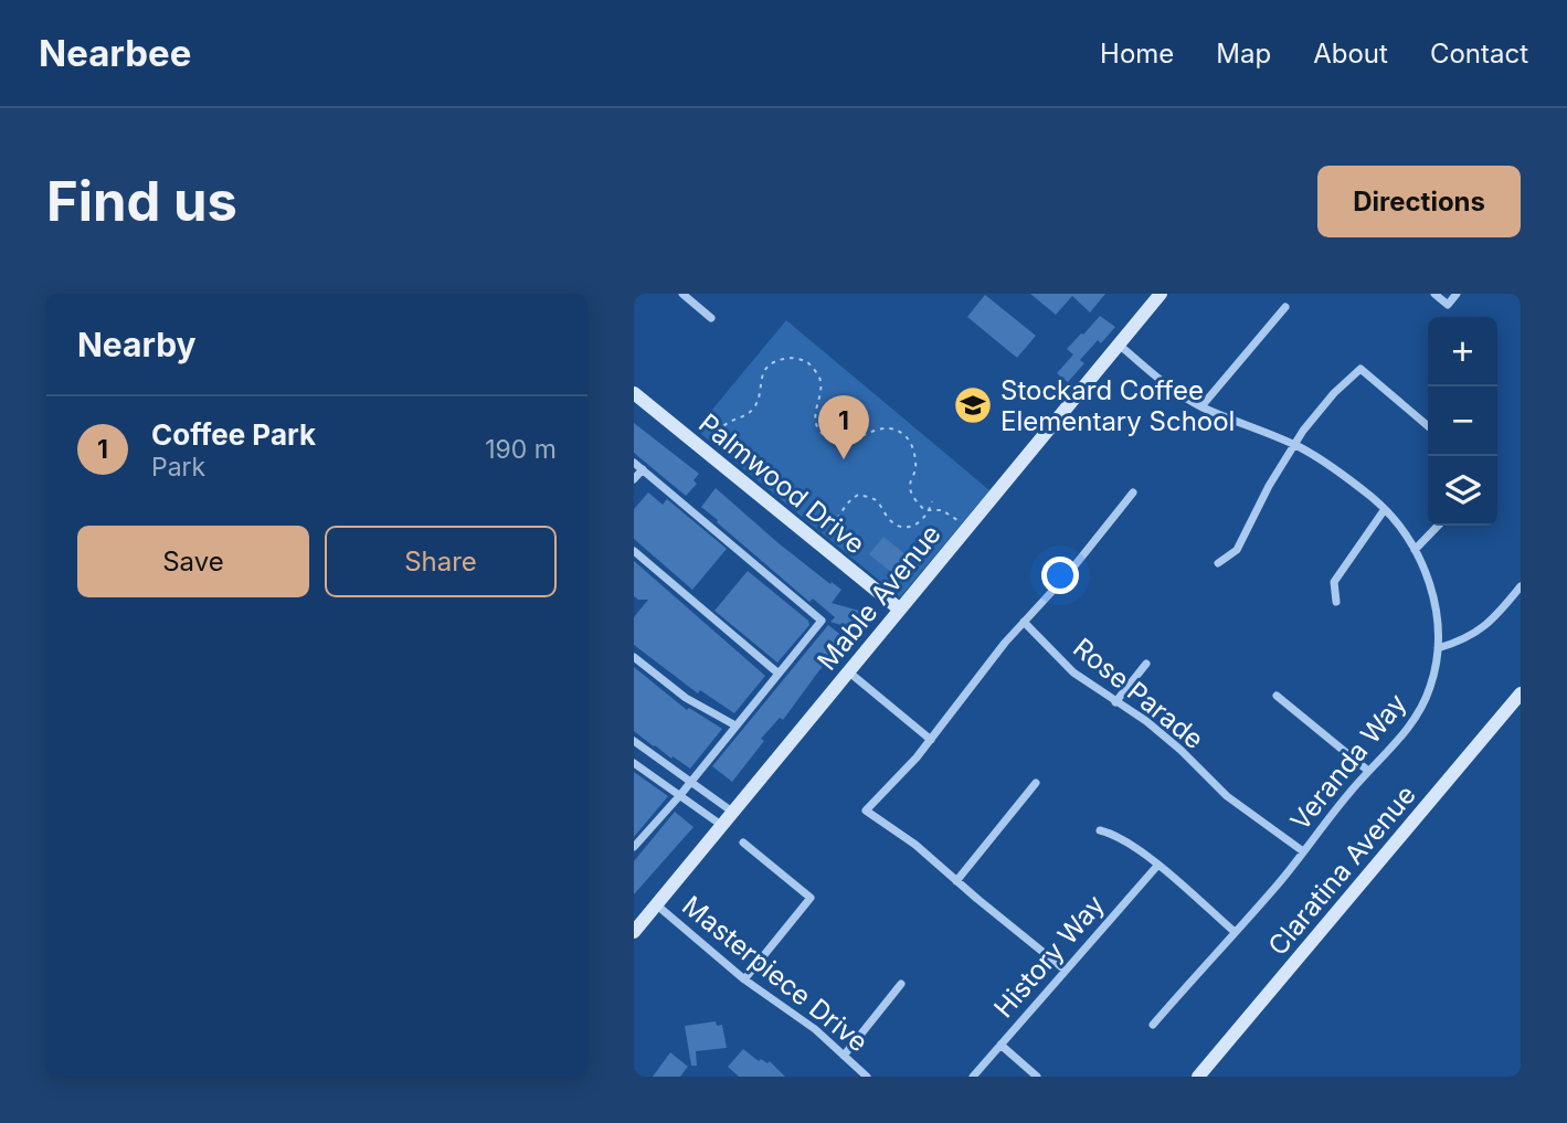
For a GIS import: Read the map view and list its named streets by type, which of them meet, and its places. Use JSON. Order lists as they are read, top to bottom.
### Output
{
  "streets": {
    "street": [
      "Palmwood Drive",
      "Mable Avenue",
      "Rose Parade",
      "Veranda Way",
      "Claratina Avenue",
      "History Way",
      "Masterpiece Drive"
    ]
  },
  "crossings": [
    ["Palmwood Drive", "Mable Avenue"],
    ["Mable Avenue", "Veranda Way"],
    ["Mable Avenue", "Masterpiece Drive"],
    ["Rose Parade", "Veranda Way"]
  ],
  "places": {
    "school or university": ["Stockard Coffee Elementary School"]
  },
  "page": {
    "header": "Nearbee",
    "nav": [
      "Home",
      "Map",
      "About",
      "Contact"
    ],
    "buttons": [
      "Directions",
      ["Save", "Share"]
    ],
    "title": "Find us",
    "heading": "Nearby",
    "map_buttons": ["+", "−"],
    "list": [
      {
        "mark": "1",
        "name": "Coffee Park",
        "note": "Park",
        "value": "190 m"
      }
    ],
    "pins": "1"
  }
}
